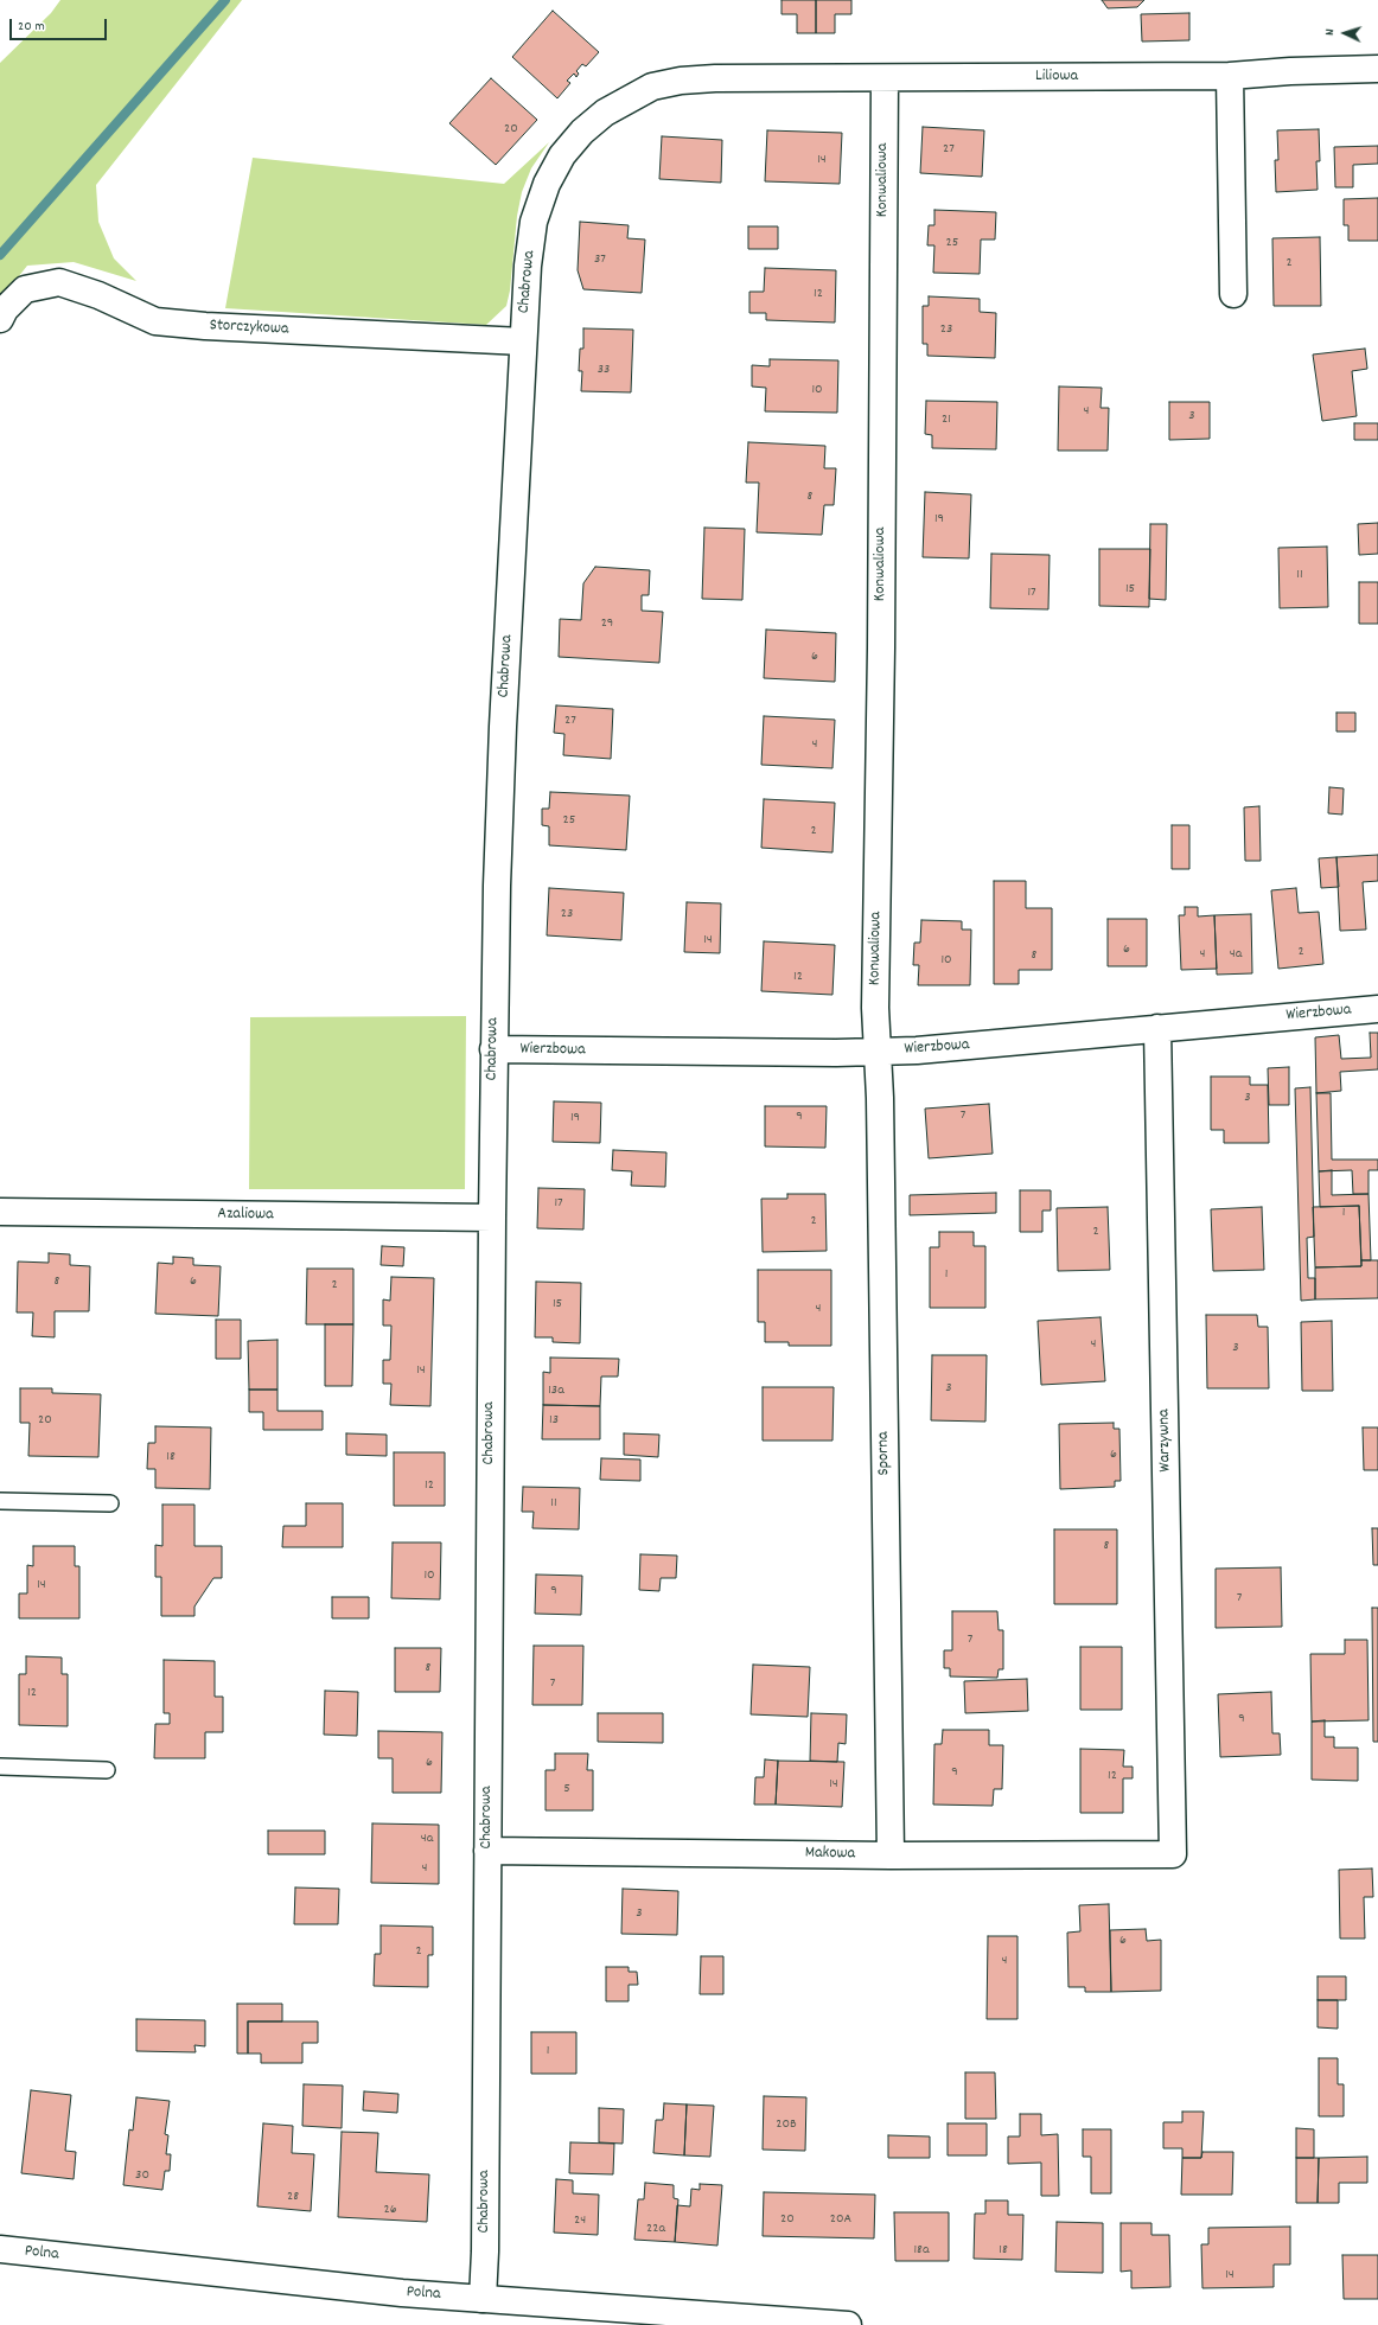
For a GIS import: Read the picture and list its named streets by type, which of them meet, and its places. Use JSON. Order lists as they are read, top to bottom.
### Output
{
  "streets": {
    "street": [
      "Liliowa",
      "Konwaliowa",
      "Chabrowa",
      "Storczykowa",
      "Wierzbowa",
      "Azaliowa",
      "Warzywna",
      "Sporna",
      "Makowa",
      "Polna"
    ]
  },
  "crossings": [
    ["Liliowa", "Konwaliowa"],
    ["Liliowa", "Chabrowa"],
    ["Konwaliowa", "Chabrowa"],
    ["Konwaliowa", "Wierzbowa"],
    ["Konwaliowa", "Sporna"],
    ["Chabrowa", "Storczykowa"],
    ["Chabrowa", "Wierzbowa"],
    ["Chabrowa", "Azaliowa"],
    ["Chabrowa", "Makowa"],
    ["Chabrowa", "Polna"],
    ["Wierzbowa", "Warzywna"],
    ["Wierzbowa", "Sporna"],
    ["Warzywna", "Makowa"],
    ["Sporna", "Makowa"]
  ],
  "house_numbers": [
    "20",
    "27",
    "14",
    "25",
    "37",
    "2",
    "12",
    "23",
    "33",
    "10",
    "4",
    "3",
    "21",
    "8",
    "19",
    "11",
    "15",
    "17",
    "29",
    "6",
    "27",
    "4",
    "25",
    "2",
    "23",
    "14",
    "6",
    "2",
    "4",
    "4a",
    "8",
    "10",
    "12",
    "3",
    "7",
    "9",
    "19",
    "17",
    "1",
    "2",
    "2",
    "1",
    "8",
    "6",
    "2",
    "15",
    "4",
    "4",
    "3",
    "14",
    "3",
    "13a",
    "20",
    "13",
    "6",
    "18",
    "12",
    "11",
    "8",
    "10",
    "14",
    "9",
    "7",
    "7",
    "8",
    "7",
    "12",
    "9",
    "6",
    "9",
    "12",
    "14",
    "5",
    "4a",
    "4",
    "3",
    "6",
    "2",
    "4",
    "1",
    "20B",
    "30",
    "28",
    "26",
    "20",
    "20A",
    "24",
    "22a",
    "18a",
    "18",
    "14"
  ],
  "scale_bar": "20 m",
  "north": "left"
}
